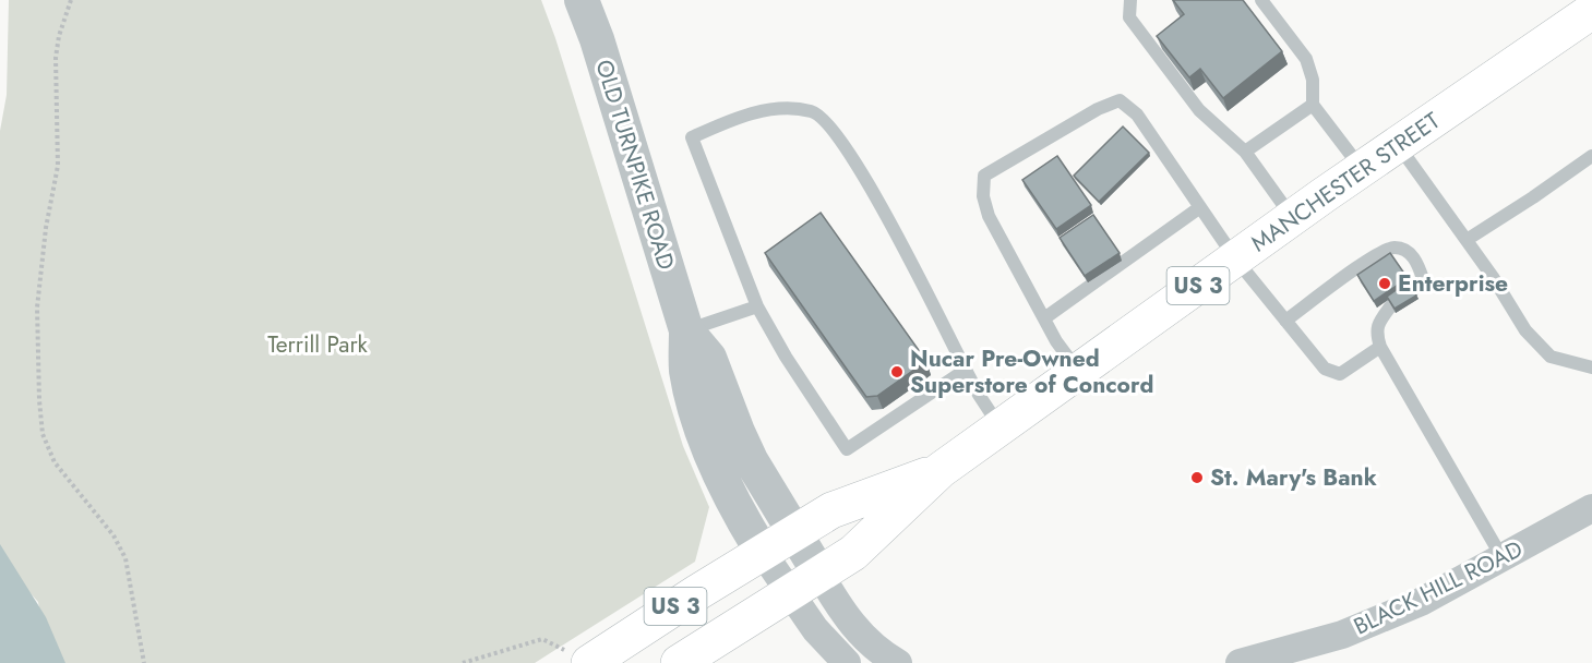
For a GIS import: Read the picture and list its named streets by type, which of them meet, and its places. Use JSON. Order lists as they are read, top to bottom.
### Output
{
  "streets": {
    "main road": ["MANCHESTER STREET", "US 3"],
    "street": ["OLD TURNPIKE ROAD", "BLACK HILL ROAD"]
  },
  "crossings": [
    ["OLD TURNPIKE ROAD", "MANCHESTER STREET"]
  ],
  "parks": ["Terrill Park"],
  "places": ["Enterprise", "Nucar Pre-Owned Superstore of Concord", "St. Mary's Bank"]
}
